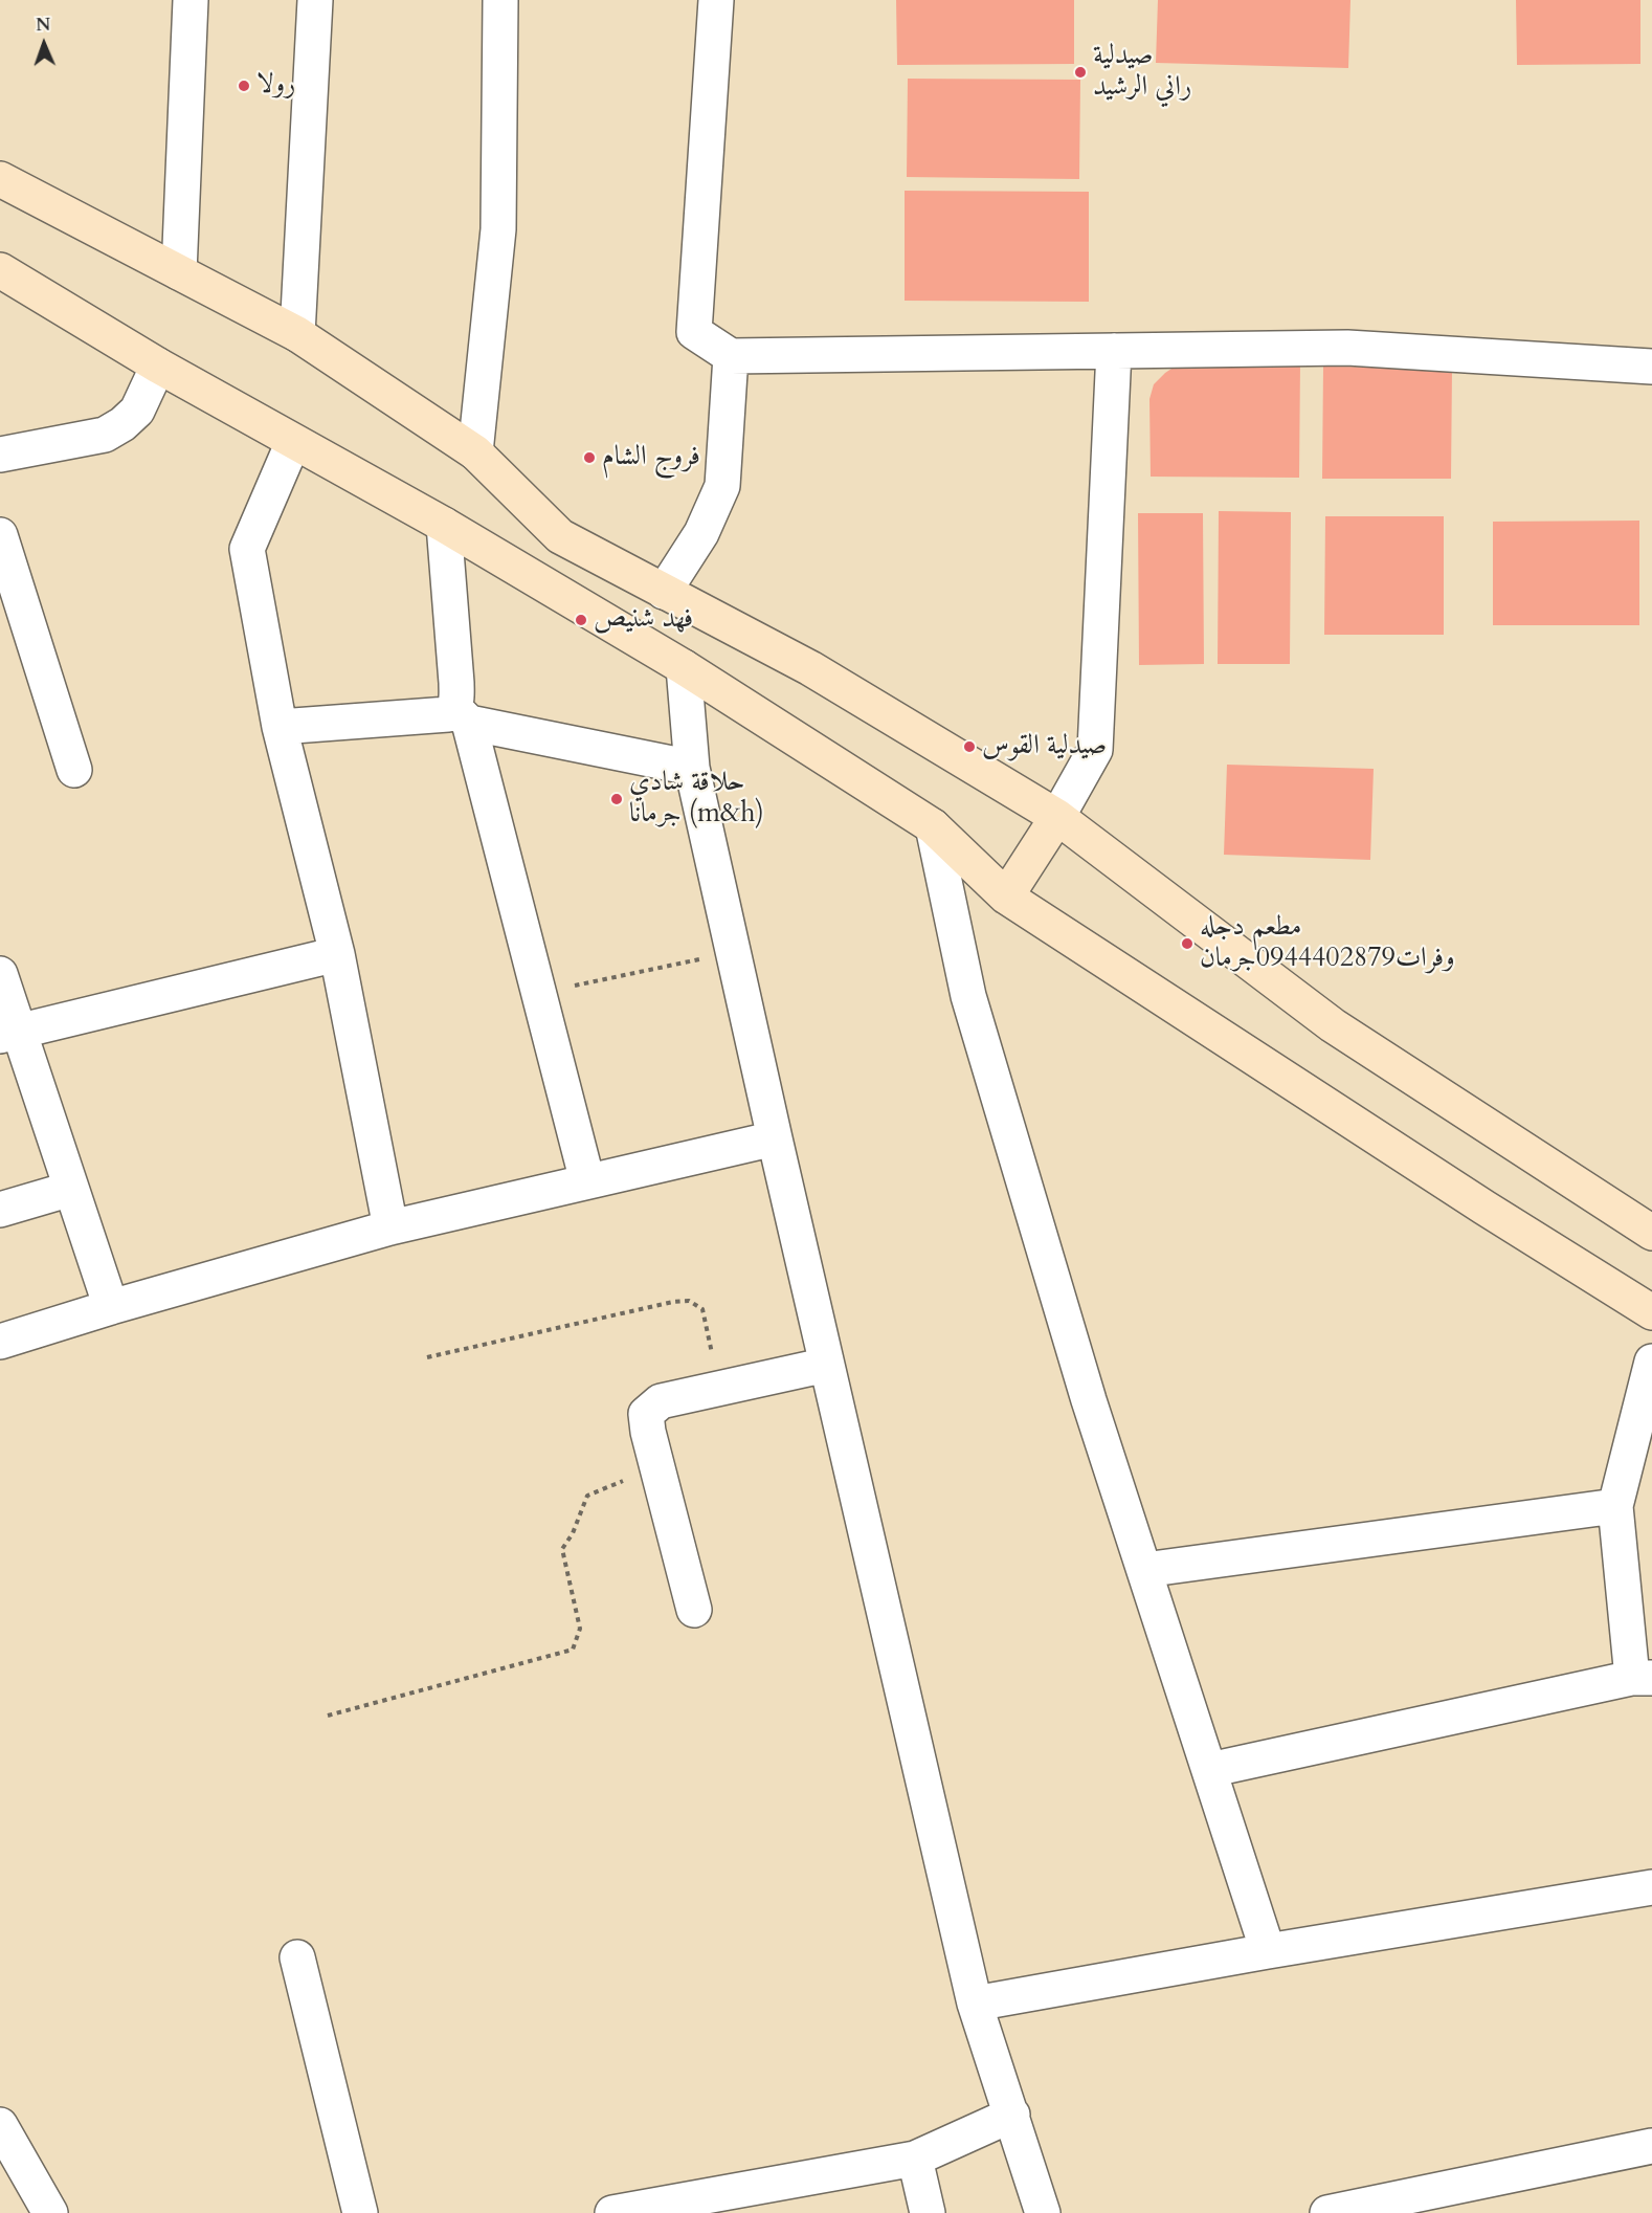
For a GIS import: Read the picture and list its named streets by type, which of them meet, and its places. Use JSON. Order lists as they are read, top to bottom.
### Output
{
  "places": [
    "صيدلية راني الرشيد",
    "رولا",
    "فروج الشام",
    "فهد شنيص",
    "صيدلية القوس",
    "حلاقة شادي جرمانا (m&h)",
    "مطعم دجله وفرات0944402879جرمان"
  ],
  "north": "top"
}
